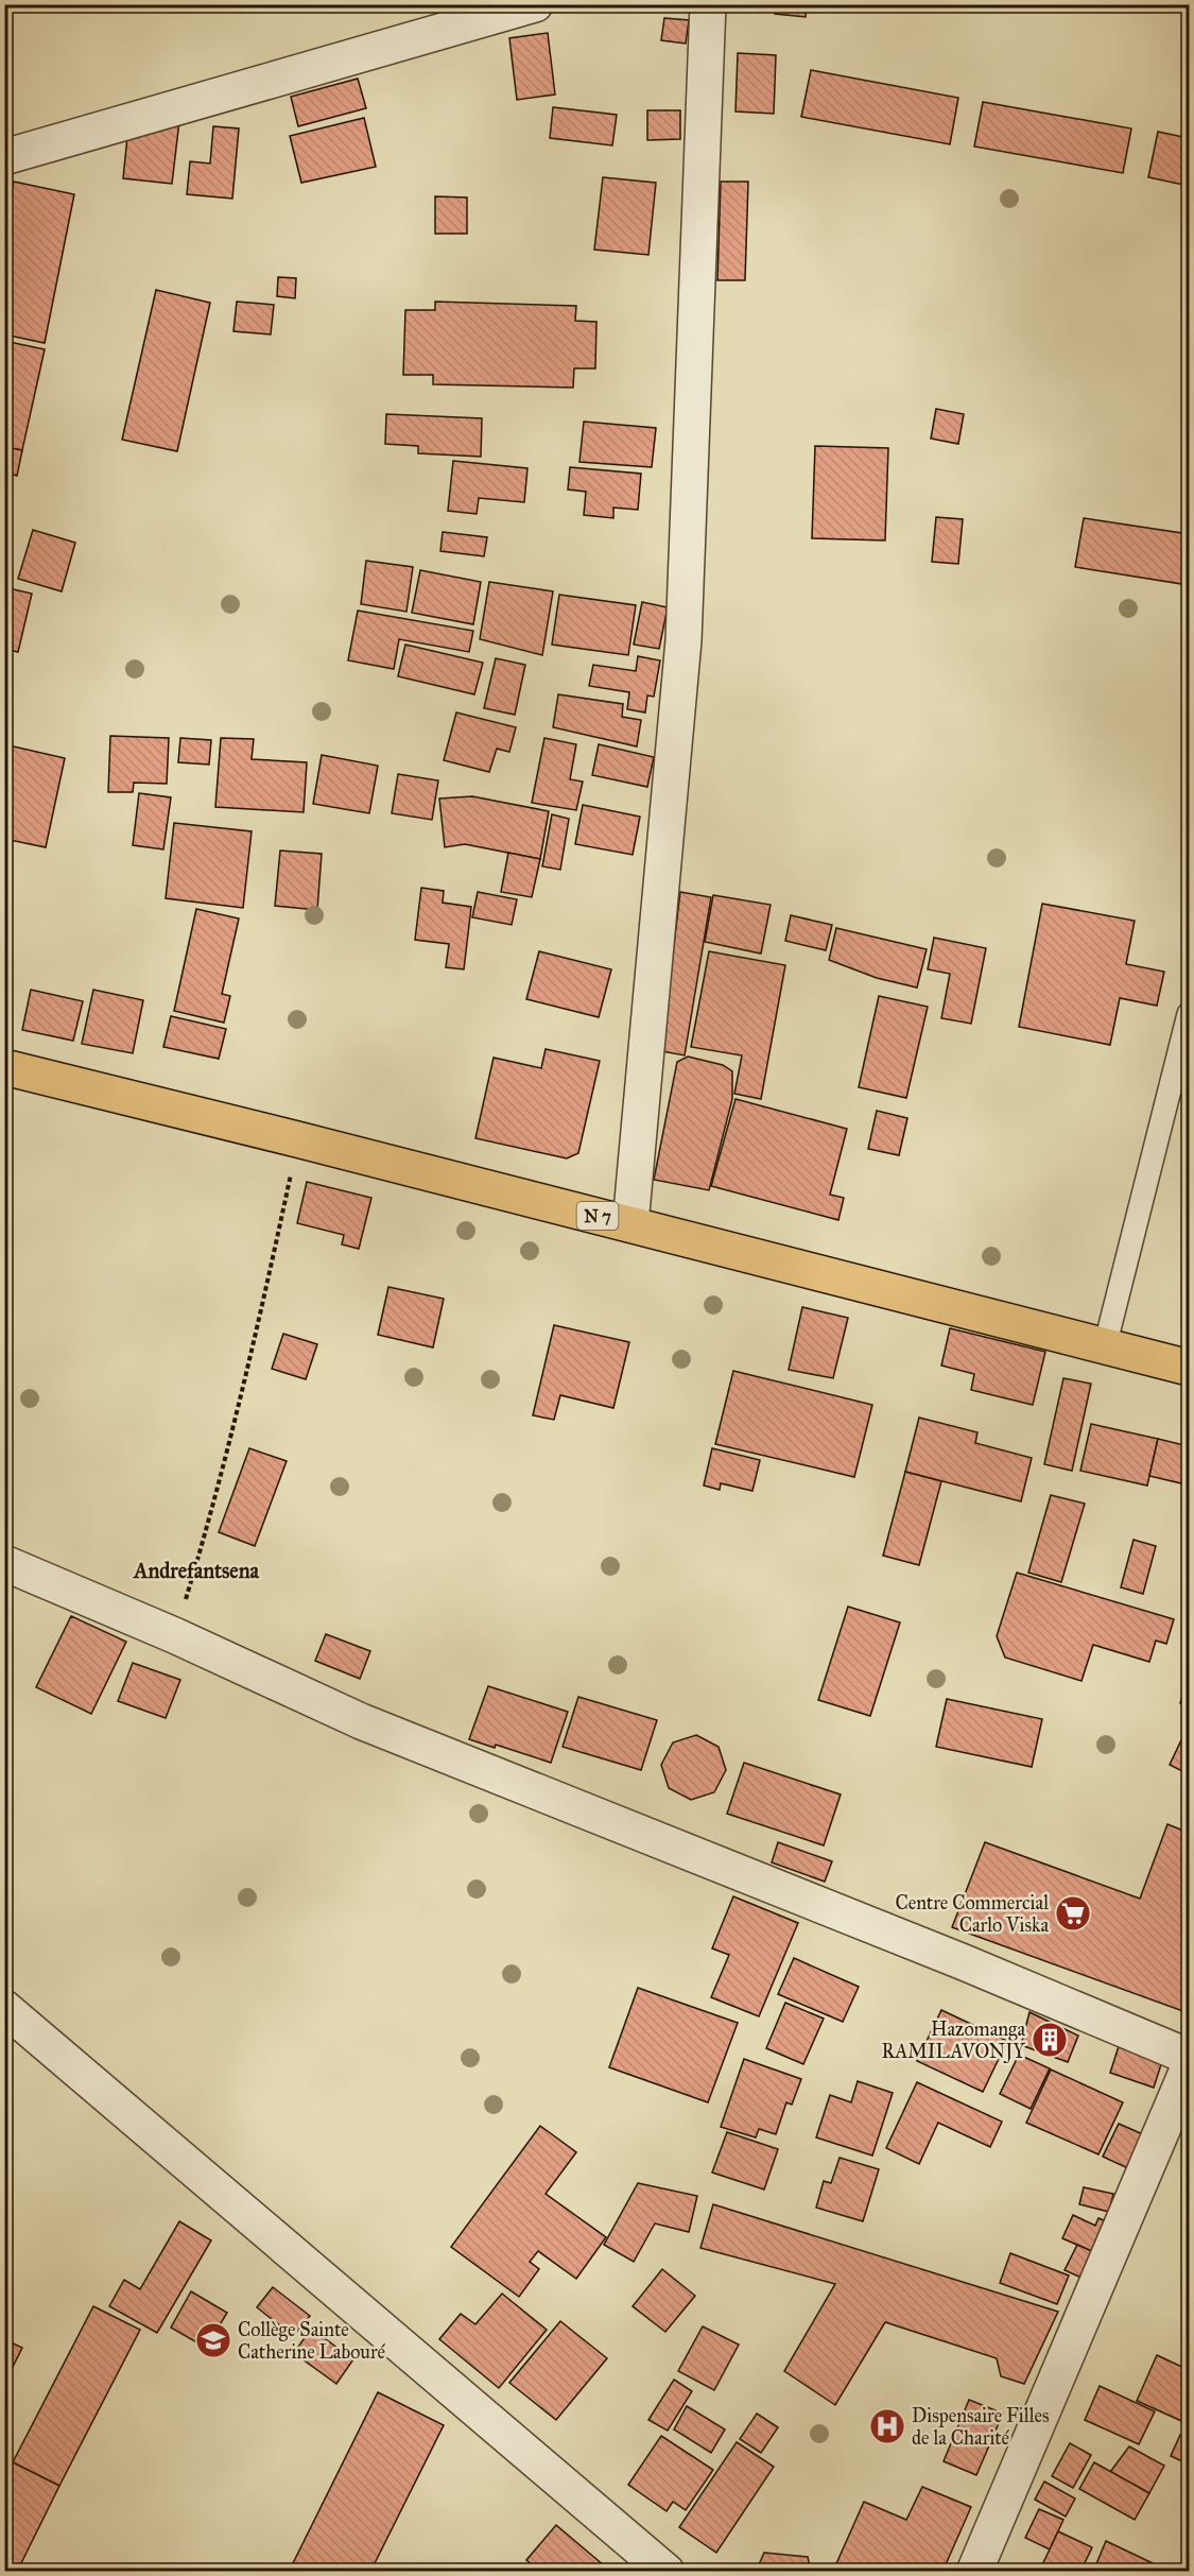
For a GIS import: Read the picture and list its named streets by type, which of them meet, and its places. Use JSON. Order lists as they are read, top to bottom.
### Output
{
  "streets": {
    "main road": ["N 7"]
  },
  "districts": ["Andrefantsena"],
  "places": {
    "supermarket": ["Centre Commercial Carlo Viska"],
    "building": ["Hazomanga RAMILAVONJY"],
    "school or university": ["Collège Sainte Catherine Labouré"],
    "hospital": ["Dispensaire Filles de la Charité"]
  }
}
